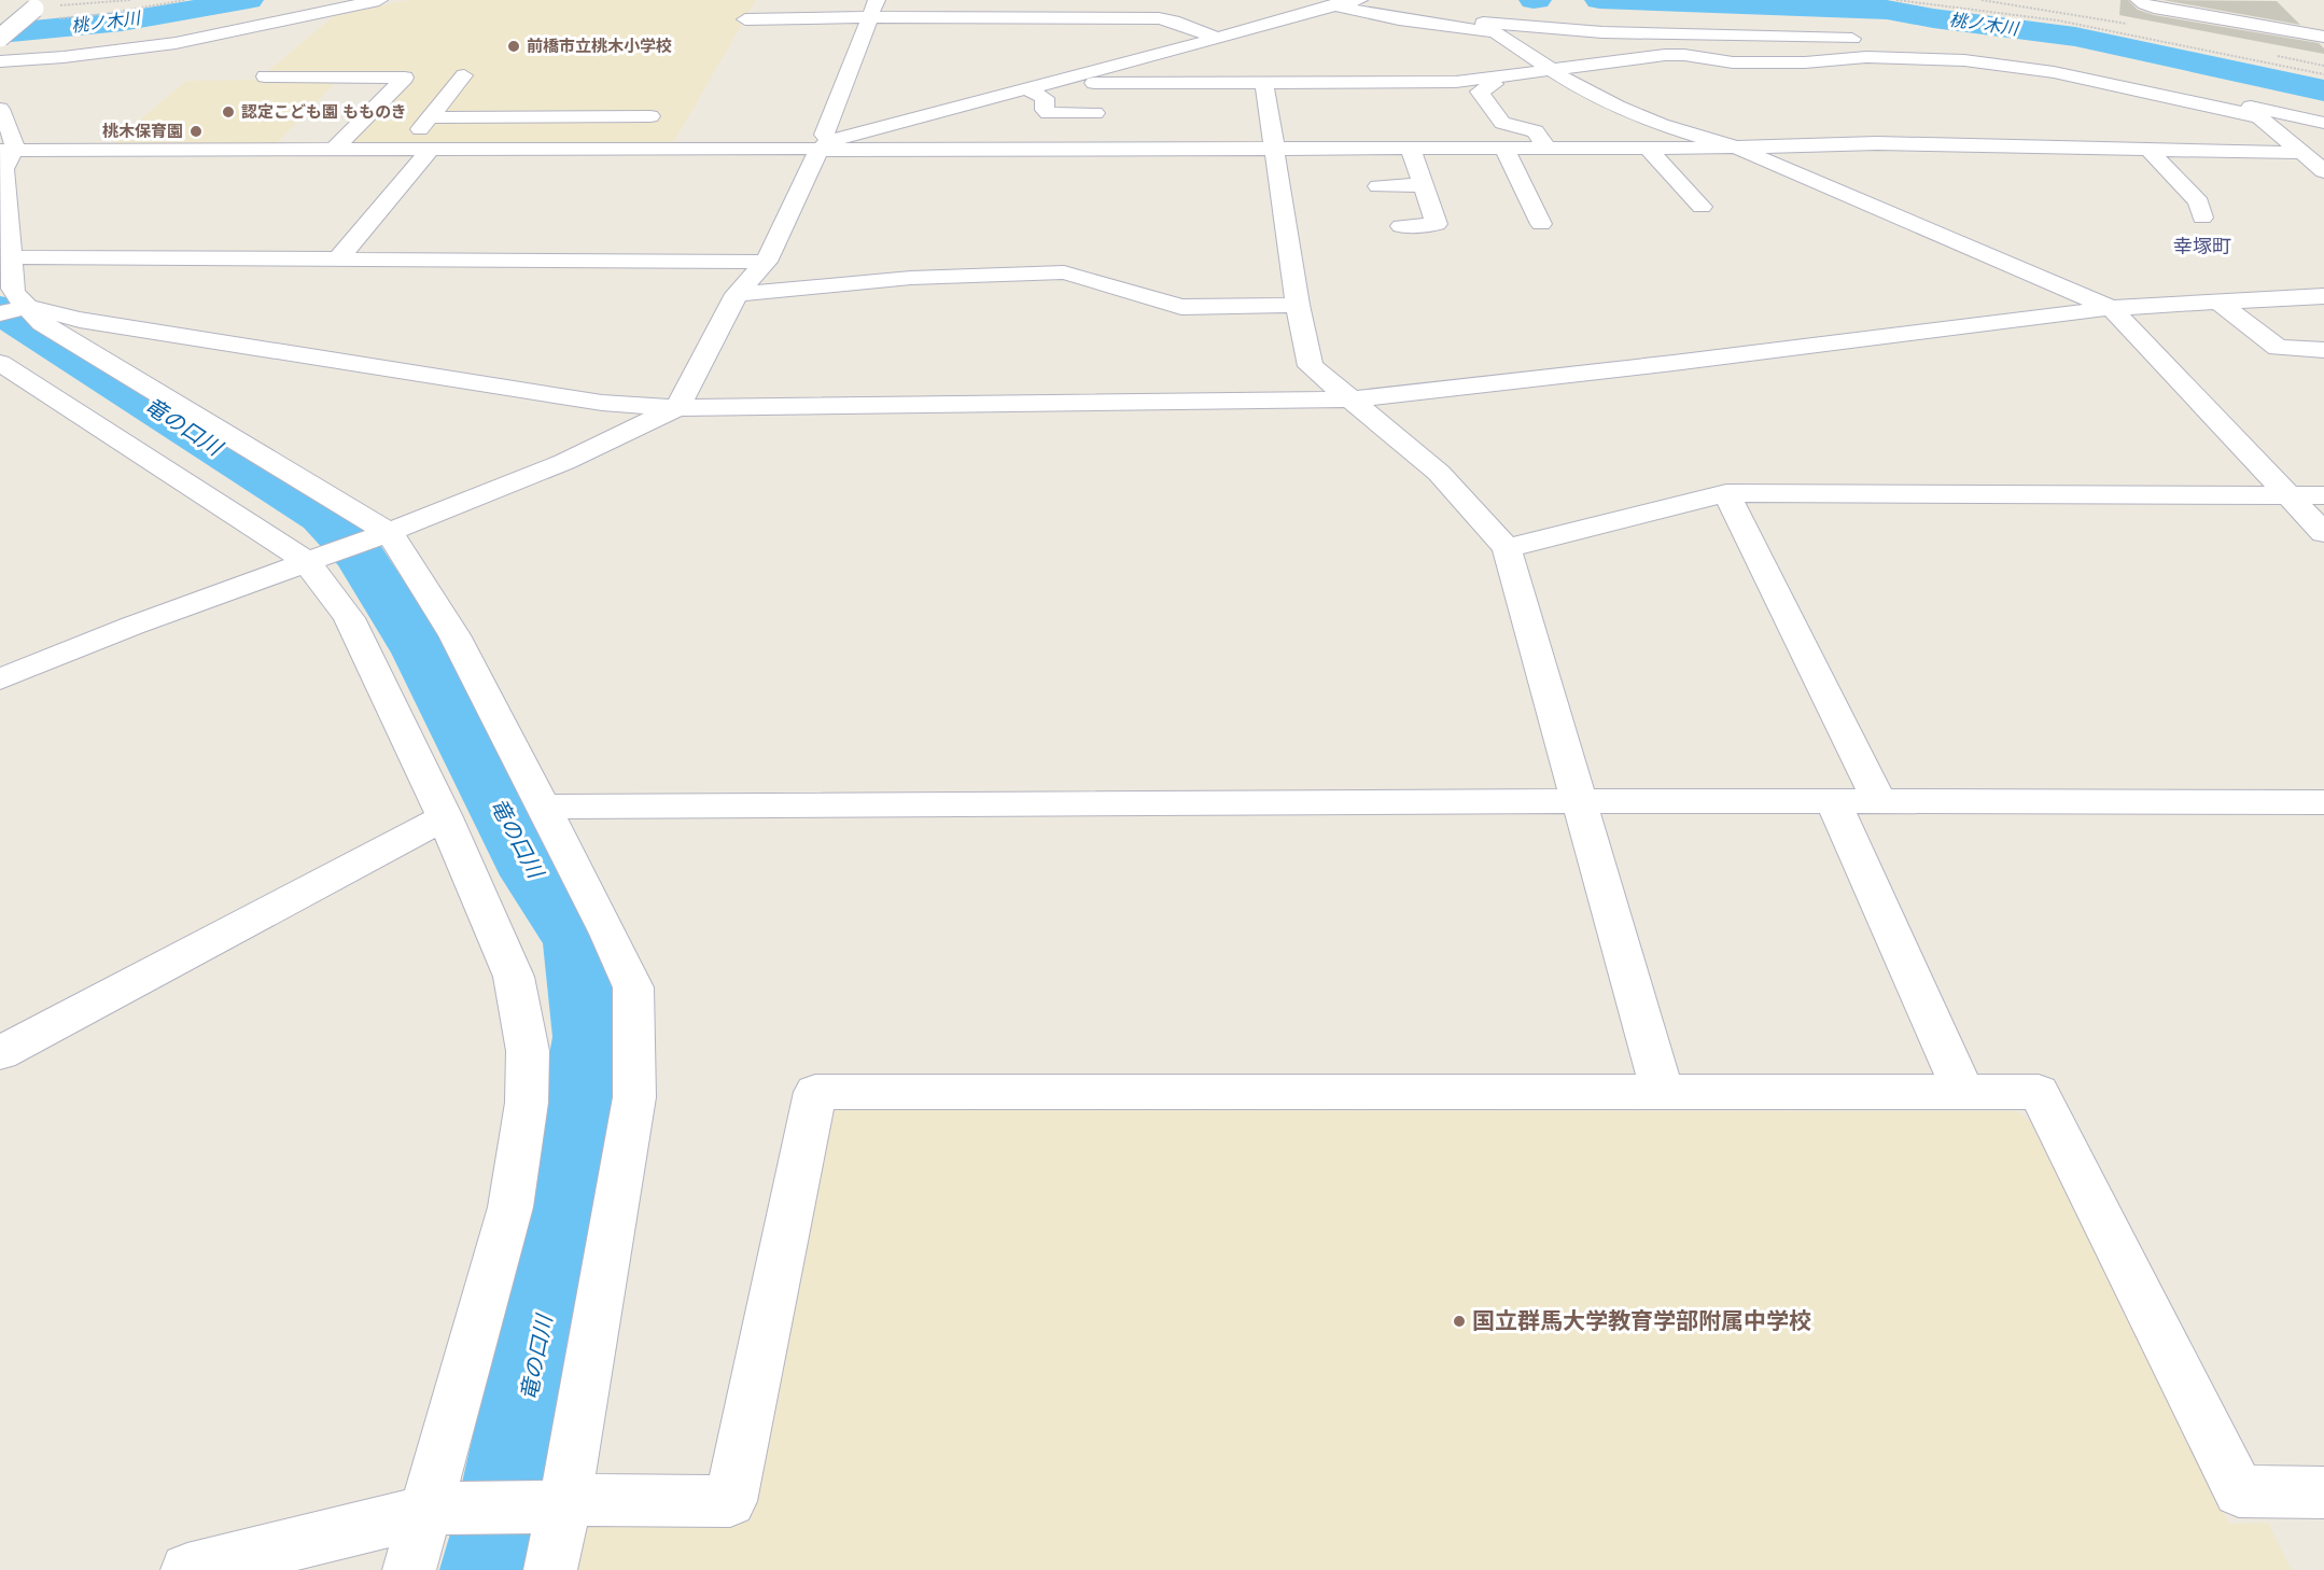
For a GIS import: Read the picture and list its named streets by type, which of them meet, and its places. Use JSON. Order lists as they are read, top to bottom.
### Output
{
  "districts": ["幸塚町"],
  "water": ["桃ノ木川", "竜の口川"],
  "places": [
    "前橋市立桃木小学校",
    "認定こども園 もものき",
    "桃木保育園",
    "国立群馬大学教育学部附属中学校"
  ]
}
